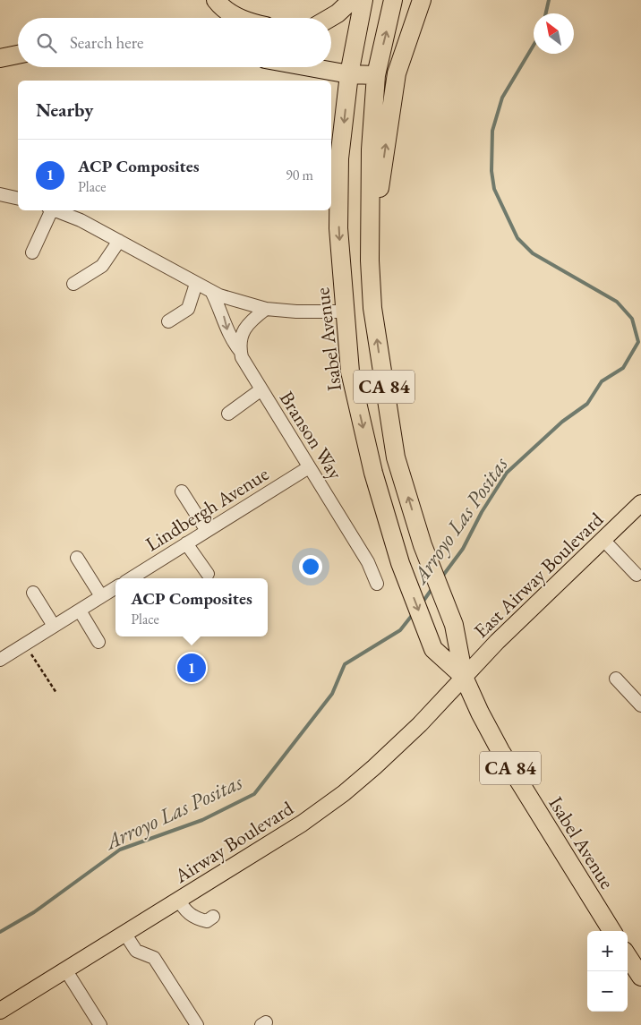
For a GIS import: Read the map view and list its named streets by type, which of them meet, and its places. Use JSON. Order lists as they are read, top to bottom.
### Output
{
  "streets": {
    "highway": ["Isabel Avenue", "CA 84"],
    "main road": ["East Airway Boulevard", "Airway Boulevard"],
    "street": ["Branson Way", "Lindbergh Avenue"]
  },
  "crossings": [
    ["Isabel Avenue", "East Airway Boulevard"],
    ["Isabel Avenue", "Airway Boulevard"],
    ["Branson Way", "Lindbergh Avenue"],
    ["East Airway Boulevard", "Airway Boulevard"]
  ],
  "water": ["Arroyo Las Positas"],
  "north": "top left",
  "page": {
    "search": "Search here",
    "heading": "Nearby",
    "list": [
      {
        "mark": "1",
        "name": "ACP Composites",
        "note": "Place",
        "value": "90 m"
      }
    ],
    "popup": ["ACP Composites", "Place"],
    "pins": "1",
    "map_buttons": ["+", "−"]
  }
}
